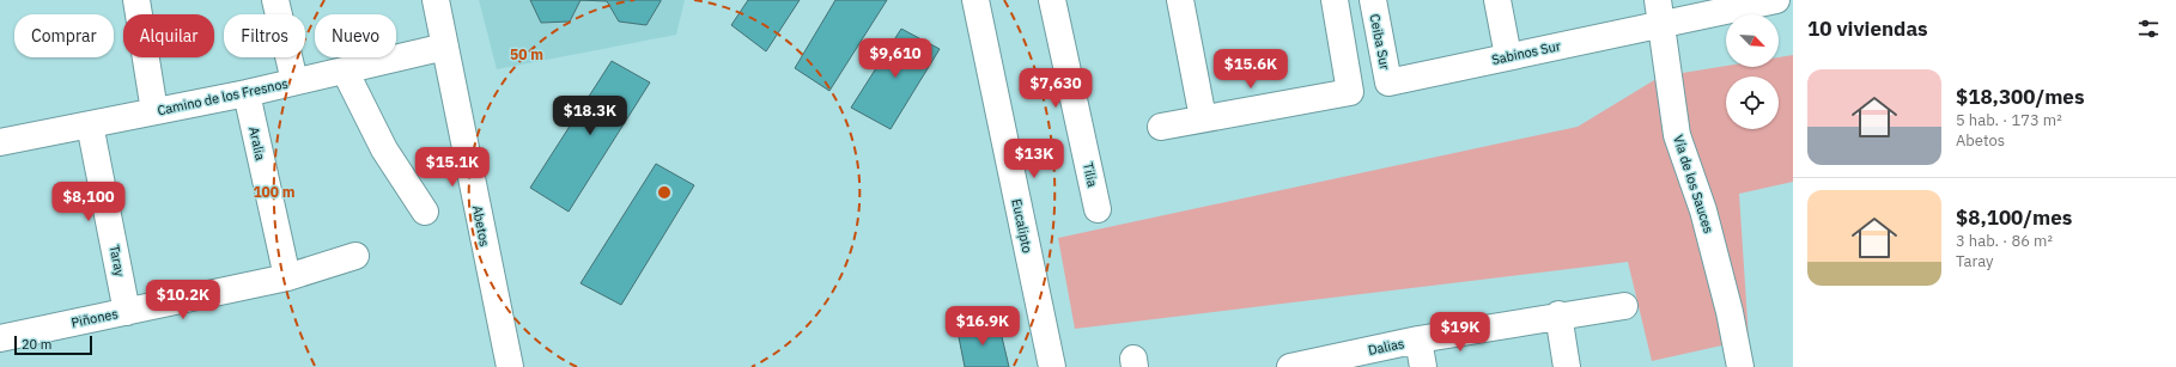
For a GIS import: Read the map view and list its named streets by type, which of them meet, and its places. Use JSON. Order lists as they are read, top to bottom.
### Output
{
  "streets": {
    "street": [
      "Ceiba Sur",
      "Sabinos Sur",
      "Camino de los Fresnos",
      "Aralia",
      "Tilia",
      "Vía de los Sauces",
      "Abetos",
      "Eucalipto",
      "Taray",
      "Piñones",
      "Dalias"
    ]
  },
  "crossings": [
    ["Ceiba Sur", "Sabinos Sur"],
    ["Sabinos Sur", "Vía de los Sauces"],
    ["Camino de los Fresnos", "Aralia"],
    ["Camino de los Fresnos", "Abetos"],
    ["Camino de los Fresnos", "Taray"],
    ["Aralia", "Piñones"],
    ["Taray", "Piñones"]
  ],
  "scale_bar": "20 m",
  "north": "bottom right",
  "page": {
    "heading": "10 viviendas",
    "chip": [
      "Comprar",
      "Alquilar",
      "Filtros",
      "Nuevo"
    ],
    "price": [
      "$9,610",
      "$15.6K",
      "$7,630",
      "$18.3K",
      "$13K",
      "$15.1K",
      "$8,100",
      "$10.2K",
      "$16.9K",
      "$19K"
    ],
    "list": [
      {
        "name": "$18,300/mes",
        "note": "5 hab. · 173 m² · Abetos"
      },
      {
        "name": "$8,100/mes",
        "note": "3 hab. · 86 m² · Taray"
      }
    ],
    "scale": "20 m"
  },
  "rings": ["50 m", "100 m"]
}
